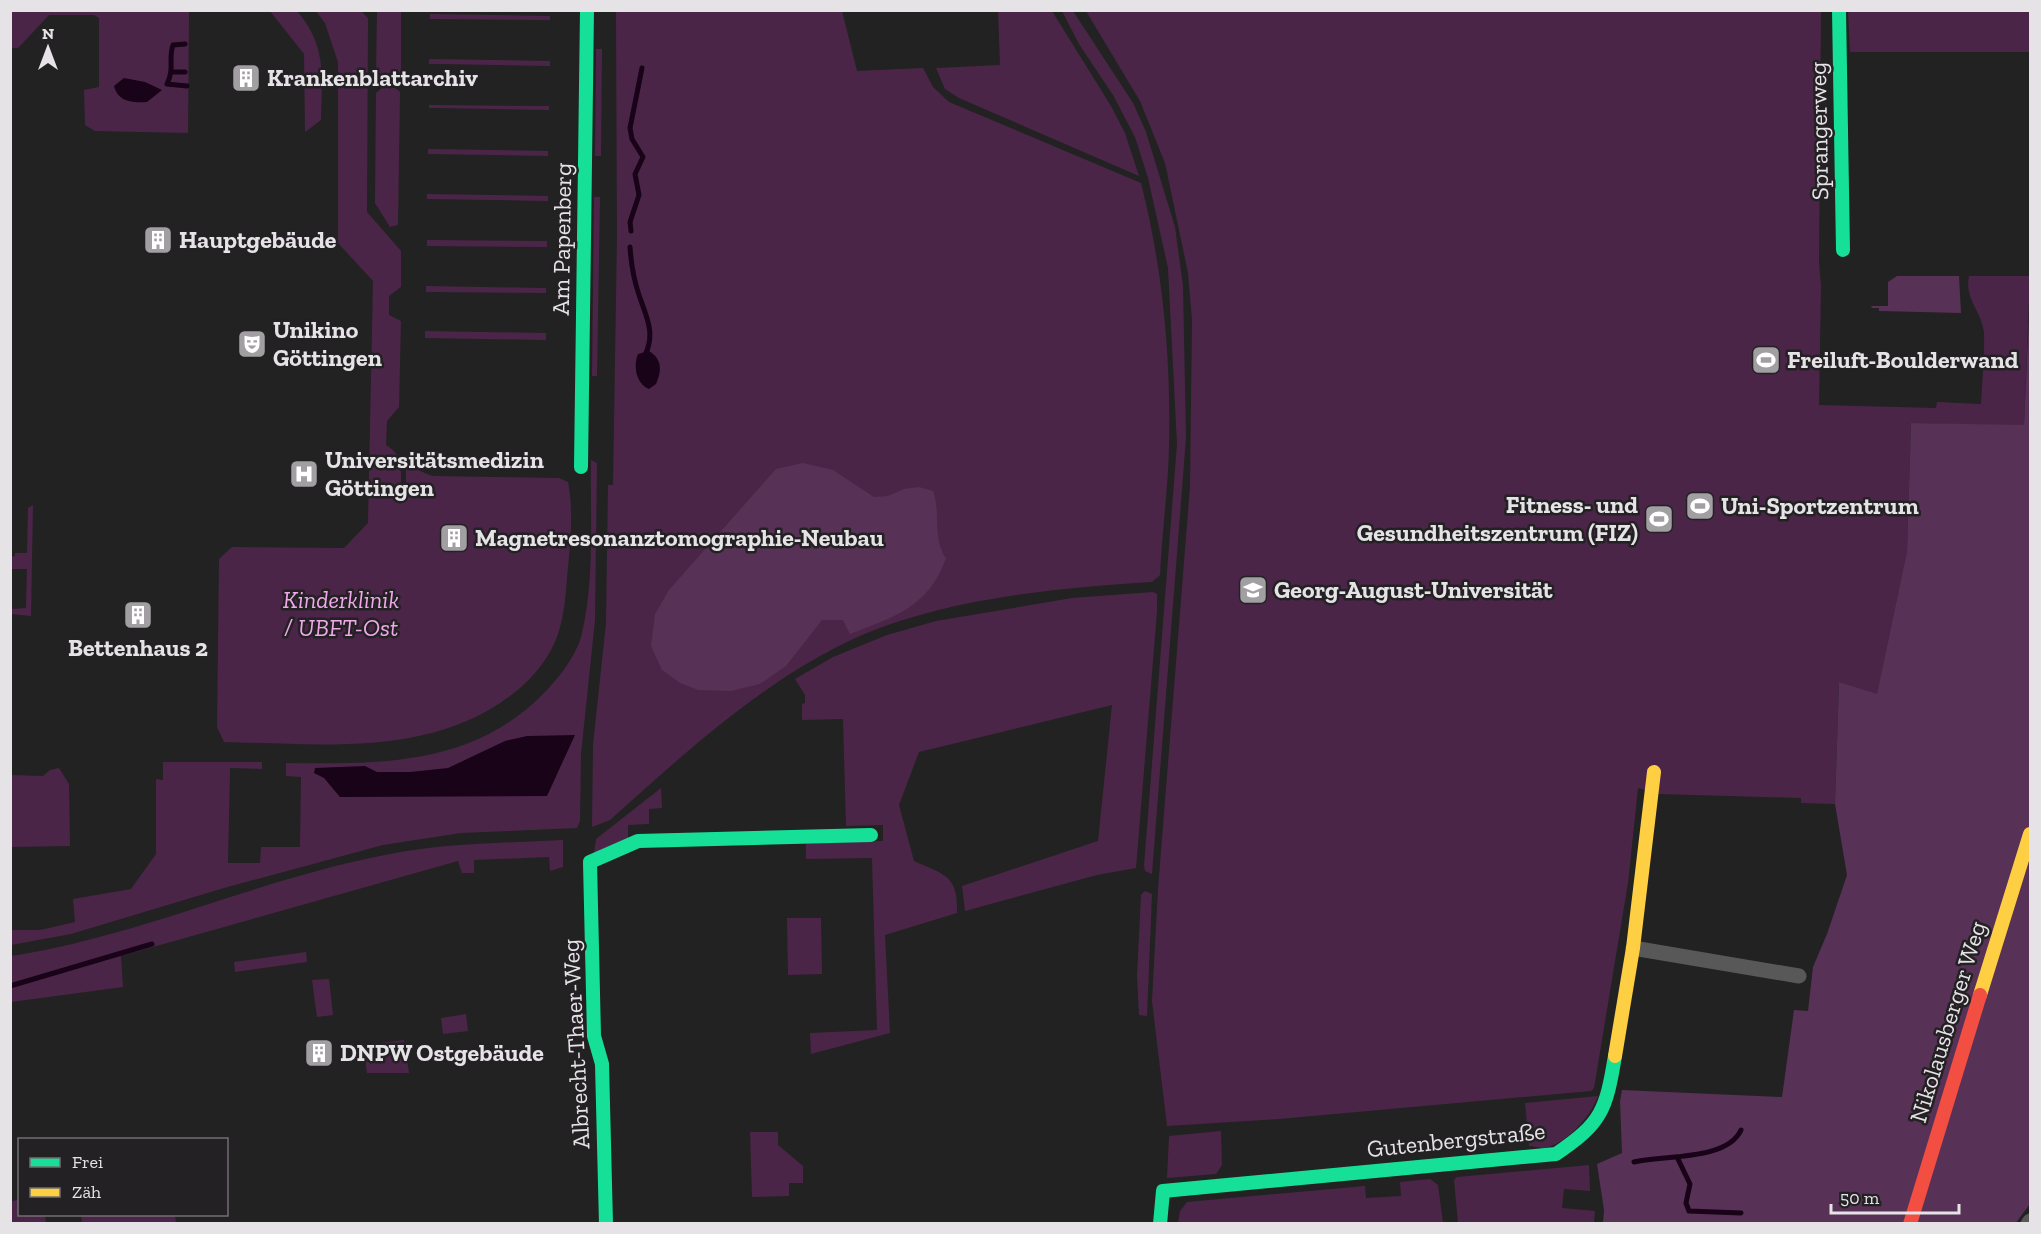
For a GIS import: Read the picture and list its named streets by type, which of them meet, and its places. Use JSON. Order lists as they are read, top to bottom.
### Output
{
  "streets": {
    "street": [
      "Sprangerweg",
      "Am Papenberg",
      "Nikolausberger Weg",
      "Albrecht-Thaer-Weg",
      "Gutenbergstraße"
    ]
  },
  "parks": ["Kinderklinik / UBFT-Ost"],
  "places": {
    "building": [
      "Krankenblattarchiv",
      "Hauptgebäude",
      "Magnetresonanztomographie-Neubau",
      "Bettenhaus 2",
      "DNPW Ostgebäude"
    ],
    "theatre": ["Unikino Göttingen"],
    "sports": ["Freiluft-Boulderwand", "Uni-Sportzentrum", "Fitness- und Gesundheitszentrum (FIZ)"],
    "hospital": ["Universitätsmedizin Göttingen"],
    "school or university": ["Georg-August-Universität"]
  },
  "legend": ["Frei", "Zäh"],
  "scale_bar": "50 m",
  "north": "top"
}
